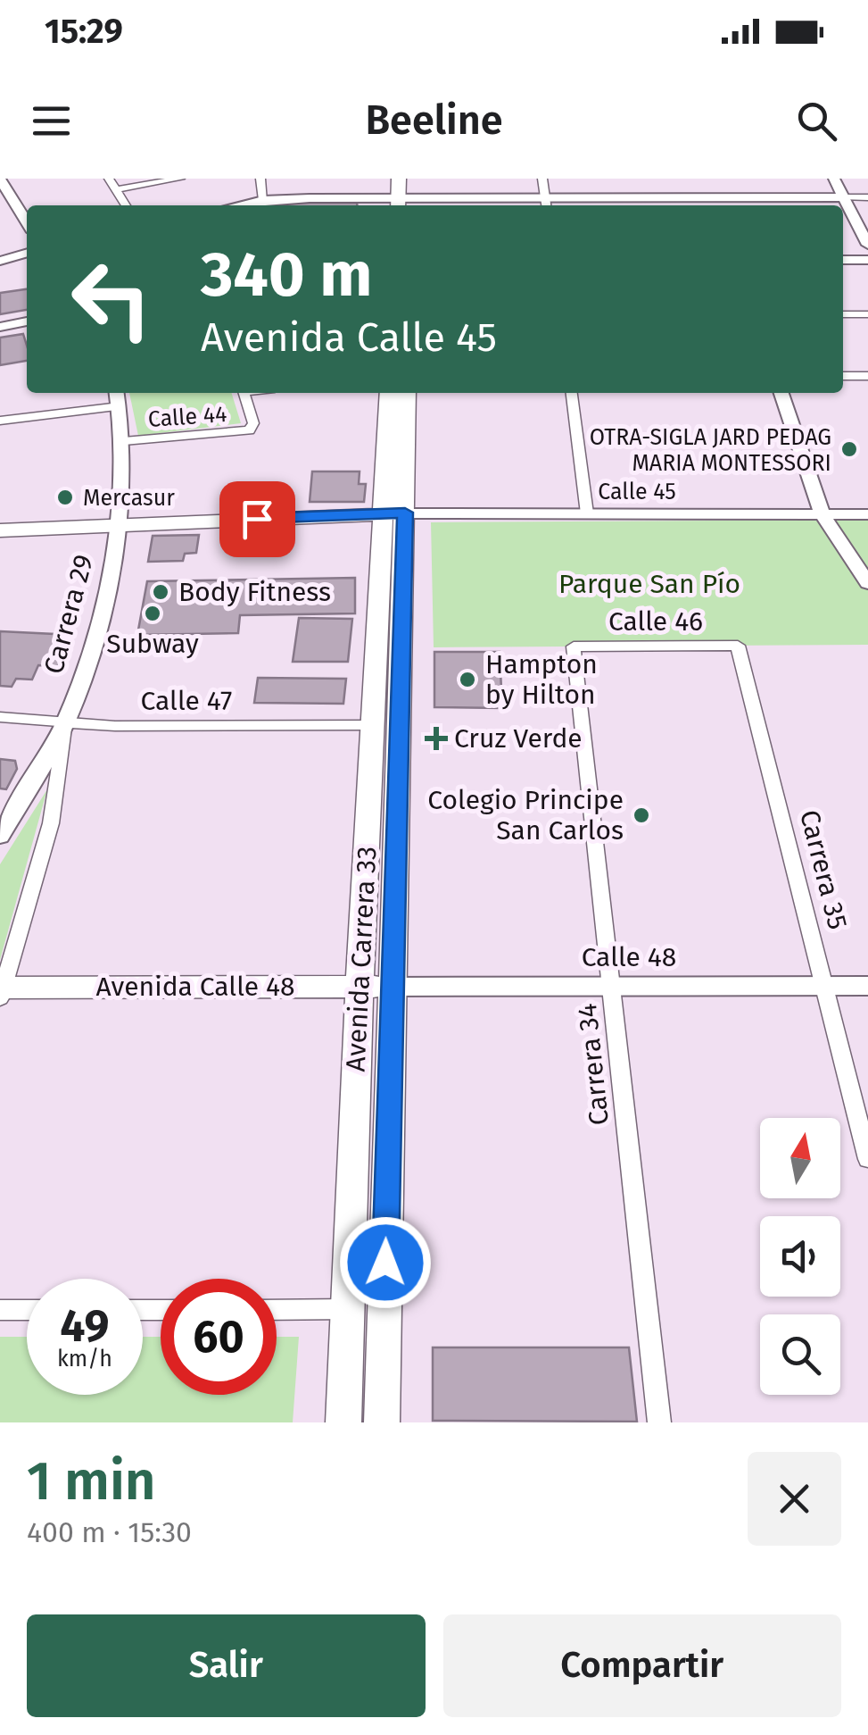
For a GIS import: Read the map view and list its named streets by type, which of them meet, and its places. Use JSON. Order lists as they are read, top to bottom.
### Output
{
  "streets": {
    "main road": ["Avenida Carrera 33", "Avenida Calle 48"],
    "street": [
      "Calle 44",
      "Calle 45",
      "Carrera 29",
      "Calle 46",
      "Calle 47",
      "Carrera 35",
      "Calle 48",
      "Carrera 34"
    ]
  },
  "crossings": [
    ["Calle 44", "Carrera 29"],
    ["Calle 45", "Avenida Carrera 33"],
    ["Carrera 29", "Calle 47"],
    ["Calle 46", "Carrera 35"],
    ["Calle 46", "Carrera 34"],
    ["Calle 47", "Avenida Carrera 33"],
    ["Carrera 35", "Calle 48"],
    ["Calle 48", "Avenida Carrera 33"],
    ["Calle 48", "Avenida Calle 48"],
    ["Calle 48", "Carrera 34"],
    ["Avenida Carrera 33", "Avenida Calle 48"]
  ],
  "parks": ["Parque San Pío"],
  "places": {
    "other": [
      "OTRA-SIGLA JARD PEDAG MARIA MONTESSORI",
      "Mercasur",
      "Body Fitness",
      "Subway",
      "Hampton by Hilton",
      "Colegio Principe San Carlos"
    ],
    "health": ["Cruz Verde"]
  },
  "north": "top",
  "page": {
    "status": "15:29",
    "header": "Beeline",
    "turn": ["340 m", "Avenida Calle 45"],
    "speed": "49 km/h",
    "limit": "60",
    "heading": ["1 min", "400 m · 15:30"],
    "buttons": ["Salir", "Compartir"]
  }
}
